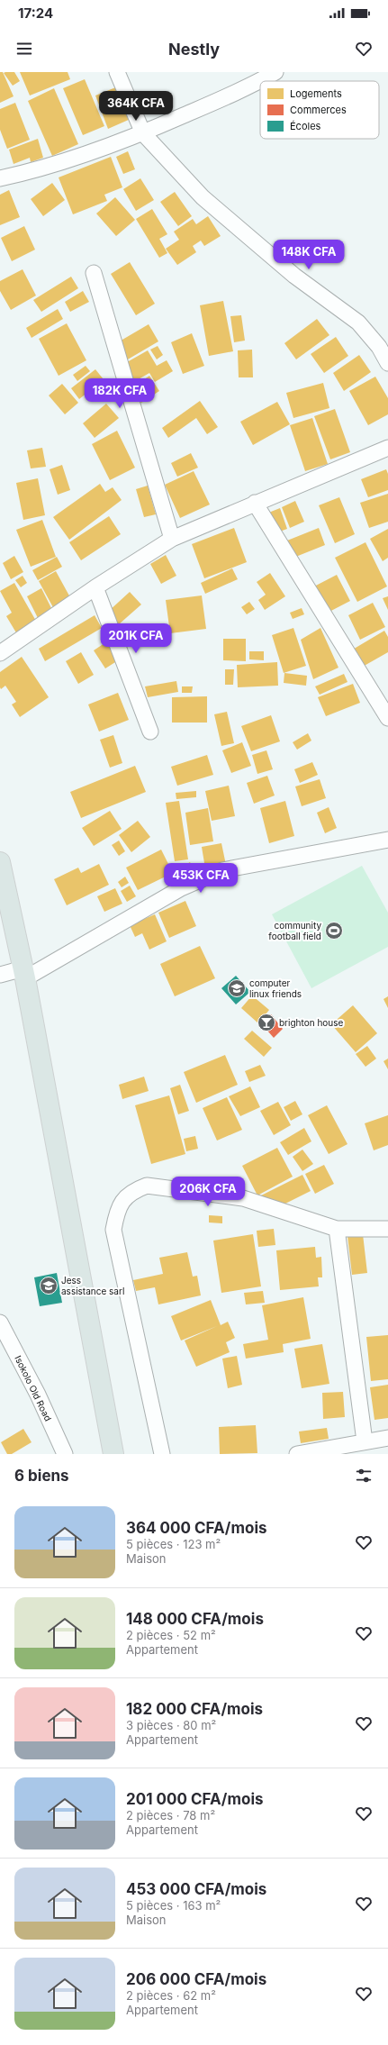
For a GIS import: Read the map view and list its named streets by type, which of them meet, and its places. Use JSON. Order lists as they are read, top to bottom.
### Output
{
  "streets": {
    "street": ["Isokolo Old Road"]
  },
  "places": {
    "sports": ["community football field"],
    "school or university": ["computer linux friends", "Jess assistance sarl"],
    "bar": ["brighton house"]
  },
  "legend": ["Logements", "Commerces", "Écoles"],
  "page": {
    "status": "17:24",
    "header": "Nestly",
    "price": [
      "364K CFA",
      "148K CFA",
      "182K CFA",
      "201K CFA",
      "453K CFA",
      "206K CFA"
    ],
    "heading": "6 biens",
    "list": [
      {
        "name": "364 000 CFA/mois",
        "note": "5 pièces · 123 m² · Maison"
      },
      {
        "name": "148 000 CFA/mois",
        "note": "2 pièces · 52 m² · Appartement"
      },
      {
        "name": "182 000 CFA/mois",
        "note": "3 pièces · 80 m² · Appartement"
      },
      {
        "name": "201 000 CFA/mois",
        "note": "2 pièces · 78 m² · Appartement"
      },
      {
        "name": "453 000 CFA/mois",
        "note": "5 pièces · 163 m² · Maison"
      },
      {
        "name": "206 000 CFA/mois",
        "note": "2 pièces · 62 m² · Appartement"
      }
    ]
  }
}
